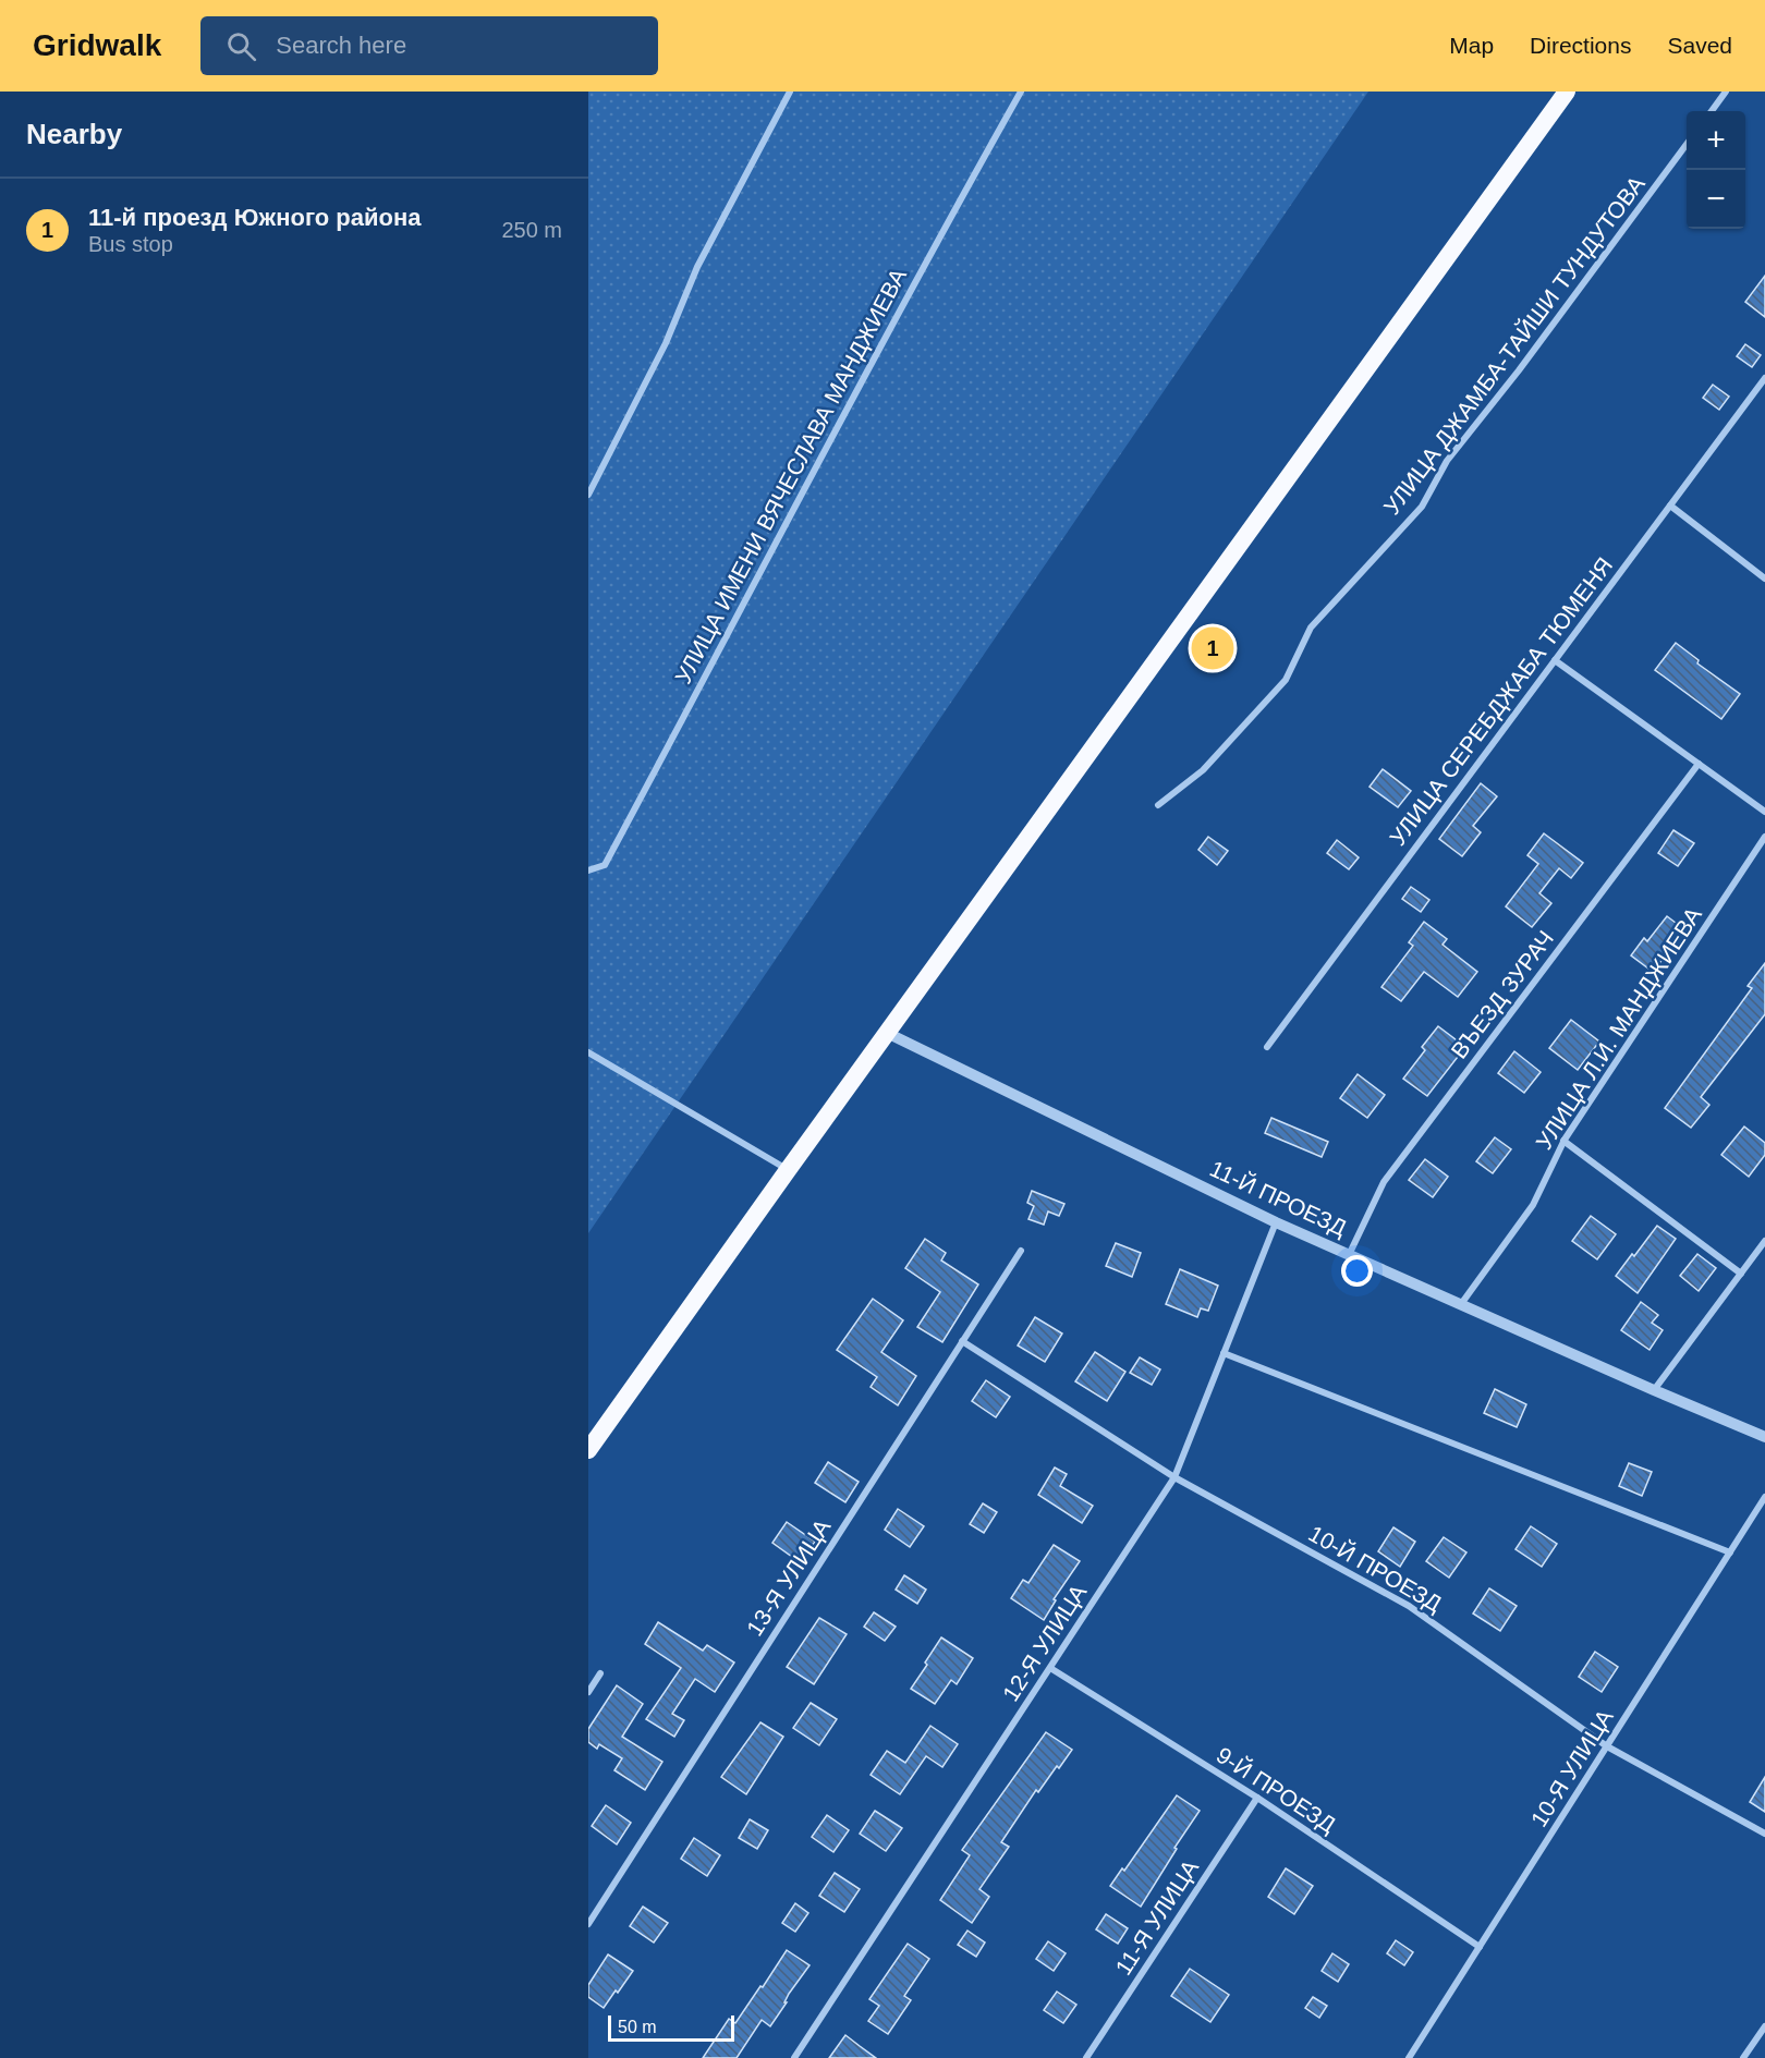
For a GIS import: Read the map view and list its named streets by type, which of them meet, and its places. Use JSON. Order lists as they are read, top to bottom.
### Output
{
  "streets": {
    "street": [
      "УЛИЦА ДЖАМБА-ТАЙШИ ТУНДУТОВА",
      "УЛИЦА ИМЕНИ ВЯЧЕСЛАВА МАНДЖИЕВА",
      "УЛИЦА СЕРЕБДЖАБА ТЮМЕНЯ",
      "ВЪЕЗД ЗУРАЧ",
      "УЛИЦА Л.И. МАНДЖИЕВА",
      "11-Й ПРОЕЗД",
      "10-Й ПРОЕЗД",
      "13-Я УЛИЦА",
      "12-Я УЛИЦА",
      "10-Я УЛИЦА",
      "9-Й ПРОЕЗД",
      "11-Я УЛИЦА"
    ]
  },
  "crossings": [
    ["ВЪЕЗД ЗУРАЧ", "11-Й ПРОЕЗД"],
    ["УЛИЦА Л.И. МАНДЖИЕВА", "11-Й ПРОЕЗД"],
    ["11-Й ПРОЕЗД", "12-Я УЛИЦА"],
    ["10-Й ПРОЕЗД", "13-Я УЛИЦА"],
    ["10-Й ПРОЕЗД", "12-Я УЛИЦА"],
    ["10-Й ПРОЕЗД", "10-Я УЛИЦА"],
    ["12-Я УЛИЦА", "9-Й ПРОЕЗД"],
    ["10-Я УЛИЦА", "9-Й ПРОЕЗД"],
    ["9-Й ПРОЕЗД", "11-Я УЛИЦА"]
  ],
  "scale_bar": "50 m",
  "page": {
    "header": "Gridwalk",
    "search": "Search here",
    "nav": ["Map", "Directions", "Saved"],
    "heading": "Nearby",
    "map_buttons": ["+", "−"],
    "list": [
      {
        "mark": "1",
        "name": "11-й проезд Южного района",
        "note": "Bus stop",
        "value": "250 m"
      }
    ],
    "pins": "1",
    "scale": "50 m"
  }
}
